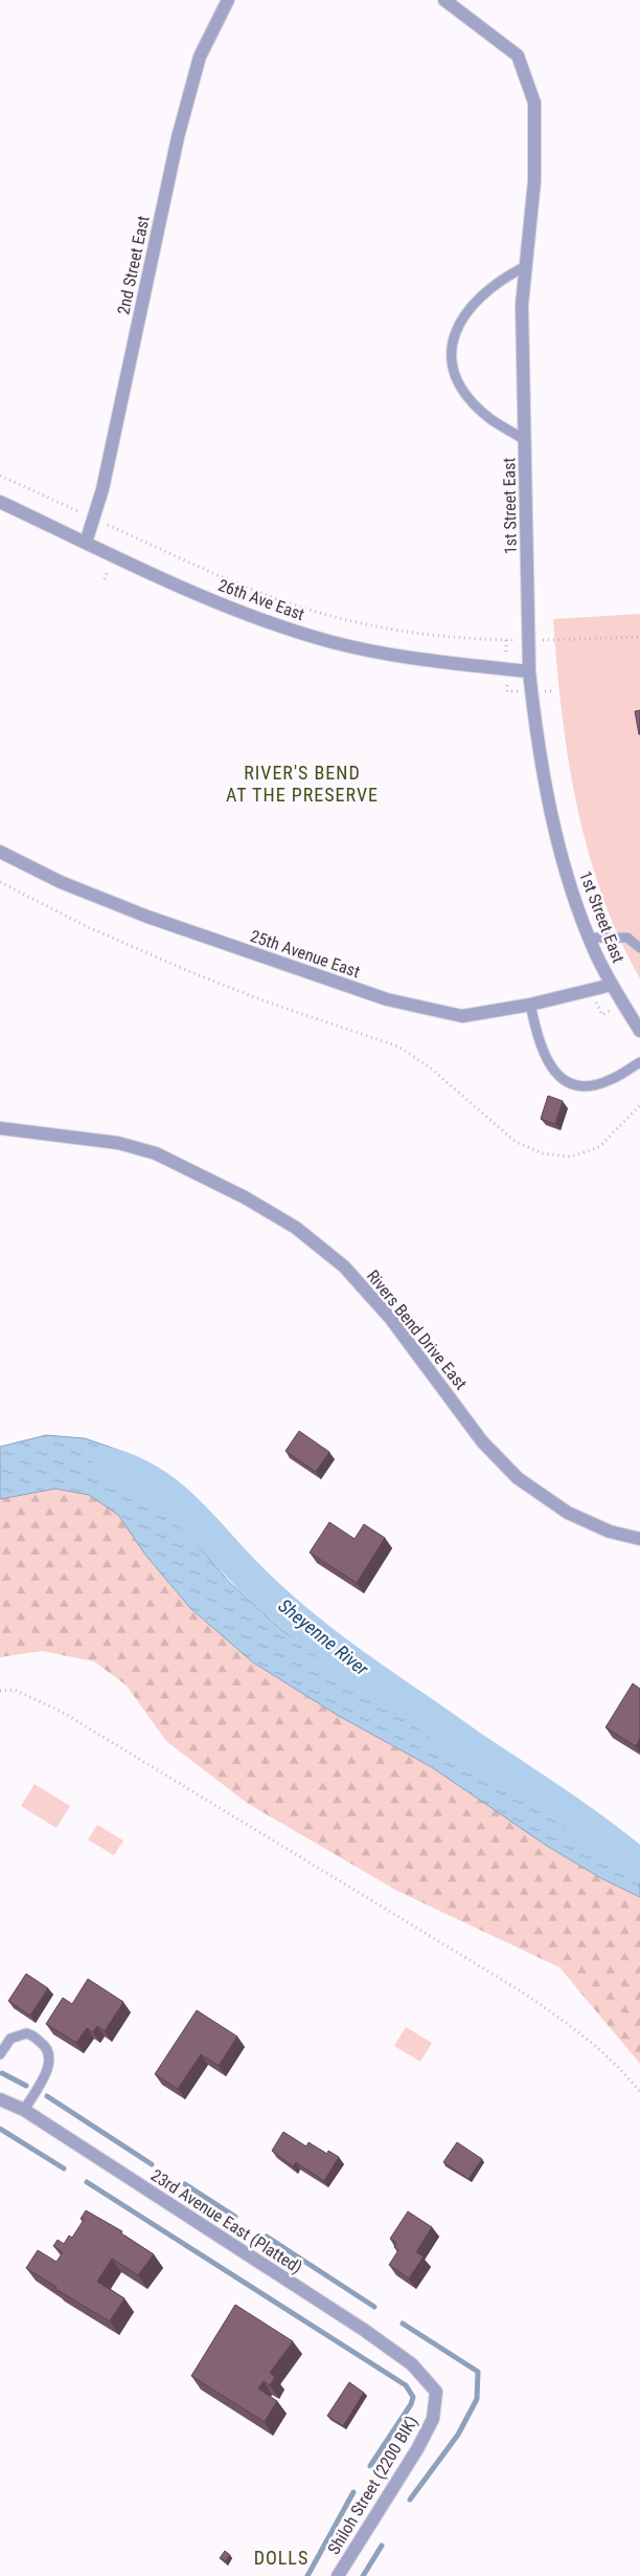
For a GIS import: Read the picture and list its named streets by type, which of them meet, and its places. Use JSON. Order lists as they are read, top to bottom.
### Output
{
  "streets": {
    "street": [
      "2nd Street East",
      "1st Street East",
      "26th Ave East",
      "25th Avenue East",
      "Rivers Bend Drive East",
      "23rd Avenue East (Platted)",
      "Shiloh Street (2200 BIK)"
    ]
  },
  "crossings": [
    ["2nd Street East", "26th Ave East"],
    ["1st Street East", "26th Ave East"],
    ["1st Street East", "25th Avenue East"],
    ["23rd Avenue East (Platted)", "Shiloh Street (2200 BIK)"]
  ],
  "districts": ["RIVER'S BEND AT THE PRESERVE", "DOLLS"],
  "water": ["Sheyenne River"]
}
